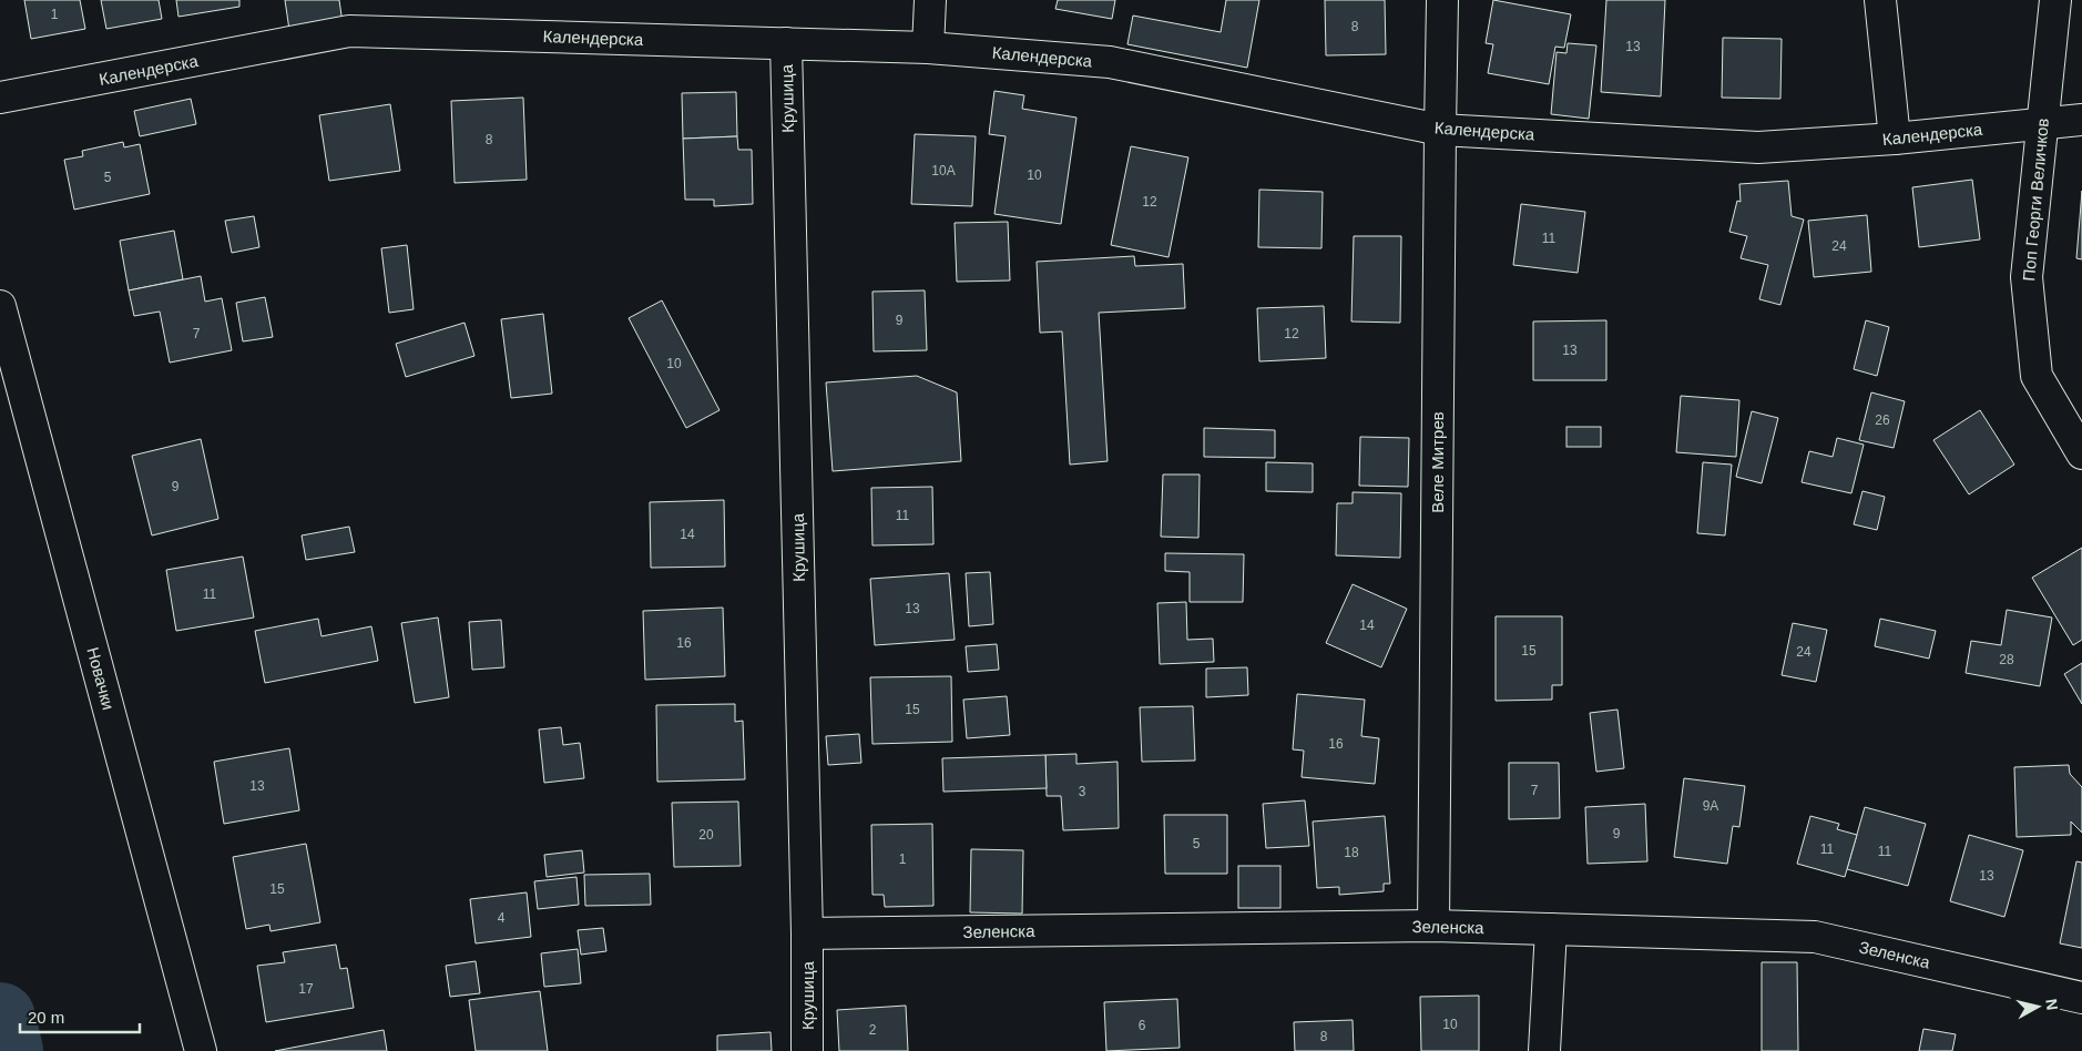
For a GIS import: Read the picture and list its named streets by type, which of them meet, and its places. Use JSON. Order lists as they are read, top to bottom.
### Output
{
  "streets": {
    "street": [
      "Календерска",
      "Крушица",
      "Поп Георги Величков",
      "Веле Митрев",
      "Новачки",
      "Зеленска"
    ]
  },
  "crossings": [
    ["Календерска", "Крушица"],
    ["Календерска", "Поп Георги Величков"],
    ["Календерска", "Веле Митрев"],
    ["Крушица", "Зеленска"],
    ["Веле Митрев", "Зеленска"]
  ],
  "house_numbers": [
    "1",
    "8",
    "13",
    "8",
    "10А",
    "10",
    "5",
    "12",
    "11",
    "24",
    "9",
    "7",
    "12",
    "13",
    "10",
    "26",
    "9",
    "11",
    "14",
    "11",
    "13",
    "14",
    "16",
    "15",
    "24",
    "28",
    "15",
    "16",
    "13",
    "7",
    "3",
    "9А",
    "9",
    "20",
    "5",
    "11",
    "11",
    "18",
    "1",
    "13",
    "15",
    "4",
    "17",
    "10",
    "6",
    "2",
    "8"
  ],
  "scale_bar": "20 m",
  "north": "right"
}
